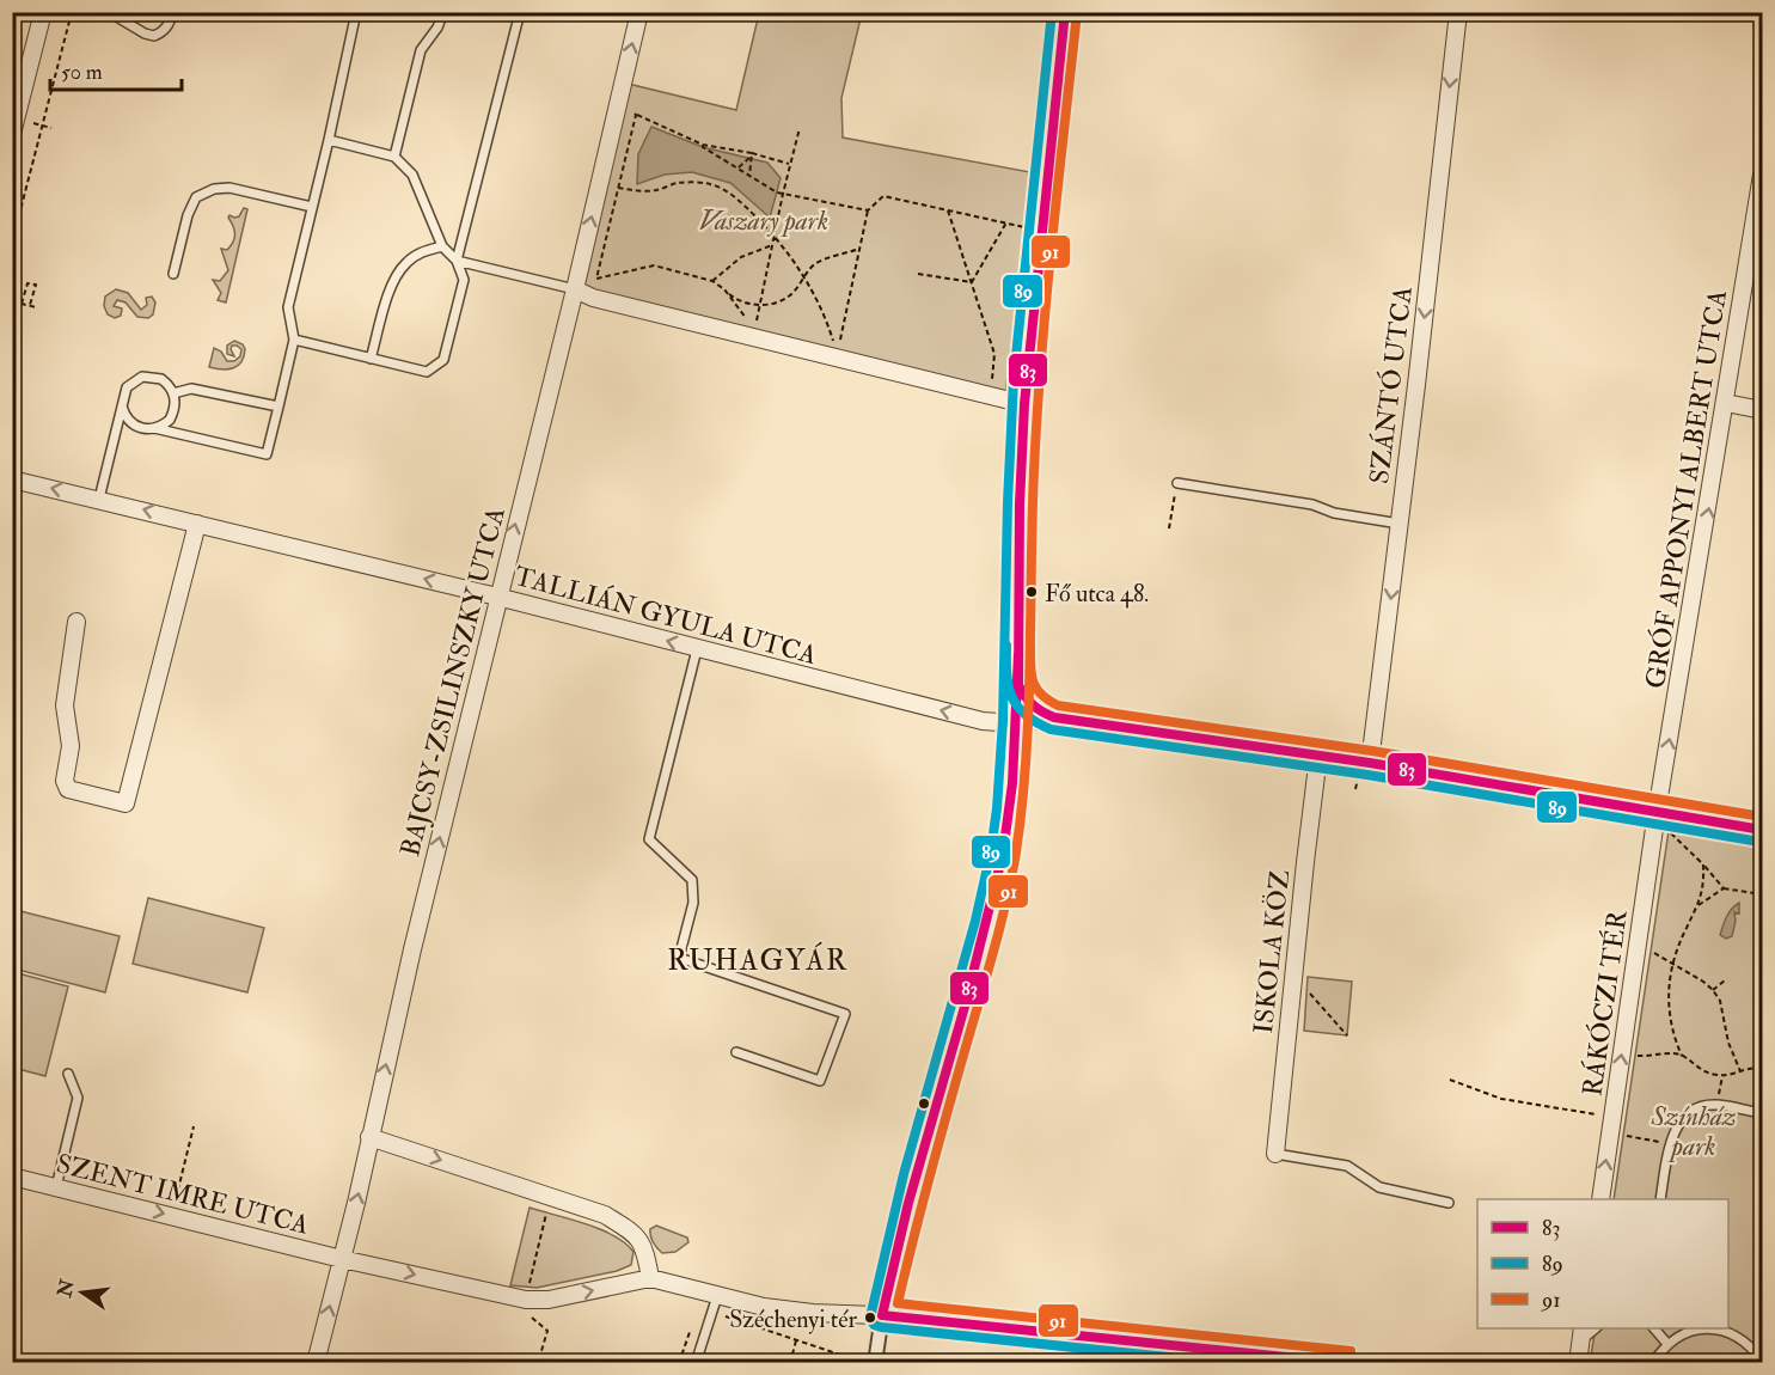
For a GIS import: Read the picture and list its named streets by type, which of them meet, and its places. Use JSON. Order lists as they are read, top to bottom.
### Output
{
  "streets": {
    "street": [
      "SZÁNTÓ UTCA",
      "GRÓF APPONYI ALBERT UTCA",
      "TALLIÁN GYULA UTCA",
      "BAJCSY-ZSILINSZKY UTCA",
      "ISKOLA KÖZ",
      "RÁKÓCZI TÉR",
      "SZENT IMRE UTCA"
    ]
  },
  "crossings": [
    ["GRÓF APPONYI ALBERT UTCA", "RÁKÓCZI TÉR"],
    ["TALLIÁN GYULA UTCA", "BAJCSY-ZSILINSZKY UTCA"],
    ["BAJCSY-ZSILINSZKY UTCA", "SZENT IMRE UTCA"]
  ],
  "one_way": [
    "SZÁNTÓ UTCA",
    "GRÓF APPONYI ALBERT UTCA",
    "TALLIÁN GYULA UTCA",
    "BAJCSY-ZSILINSZKY UTCA",
    "RÁKÓCZI TÉR",
    "SZENT IMRE UTCA"
  ],
  "districts": ["RUHAGYÁR"],
  "parks": ["Vaszary park", "Színház park"],
  "places": ["Fő utca 48.", "Széchenyi tér"],
  "lines": ["transit line 83", "transit line 89", "transit line 91"],
  "legend": ["83", "89", "91"],
  "scale_bar": "50 m",
  "north": "left"
}
